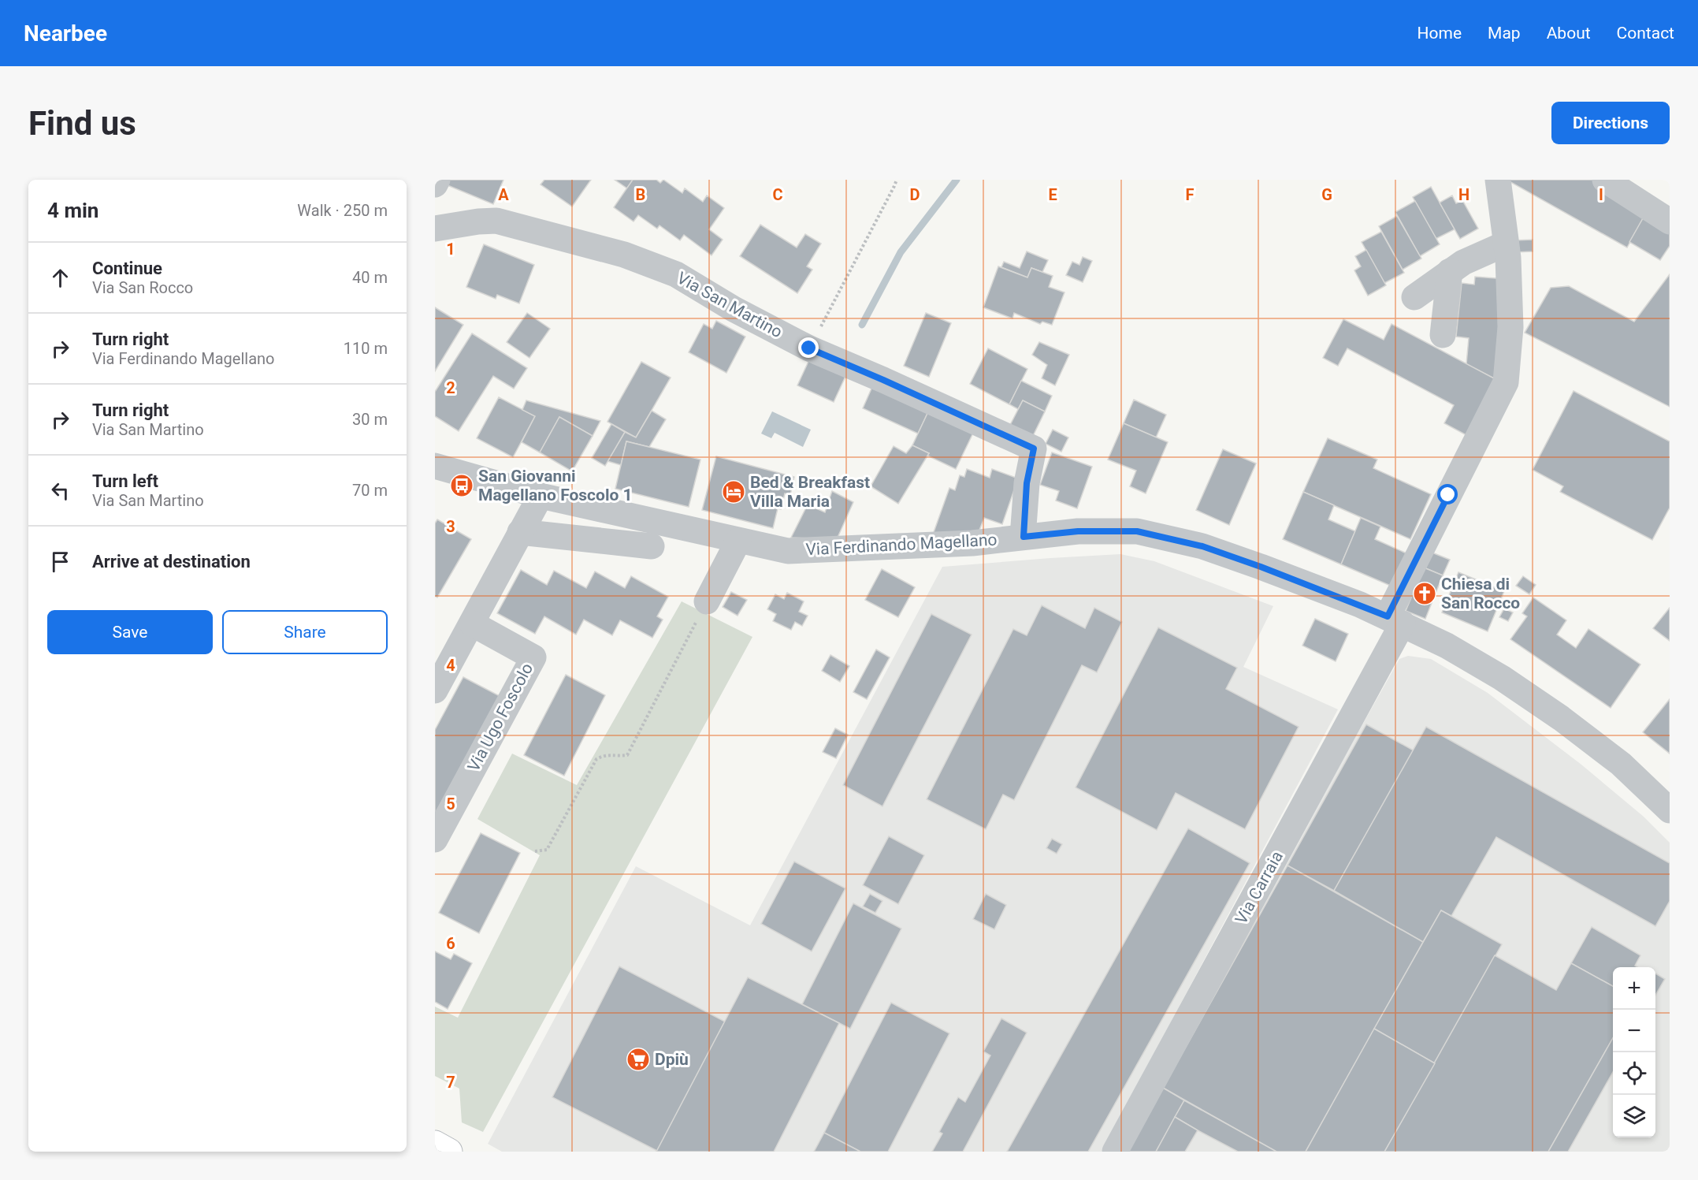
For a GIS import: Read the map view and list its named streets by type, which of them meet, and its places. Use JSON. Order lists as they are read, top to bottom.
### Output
{
  "streets": {
    "street": [
      "Via San Martino",
      "Via Ferdinando Magellano",
      "Via Ugo Foscolo",
      "Via Carraia"
    ]
  },
  "crossings": [
    ["Via San Martino", "Via Ferdinando Magellano"],
    ["Via Ferdinando Magellano", "Via Carraia"]
  ],
  "places": {
    "bus stop": ["San Giovanni Magellano Foscolo 1"],
    "hotel": ["Bed & Breakfast Villa Maria"],
    "church": ["Chiesa di San Rocco"],
    "supermarket": ["Dpiù"]
  },
  "page": {
    "header": "Nearbee",
    "nav": [
      "Home",
      "Map",
      "About",
      "Contact"
    ],
    "buttons": [
      "Directions",
      ["Save", "Share"]
    ],
    "title": "Find us",
    "heading": ["4 min", "Walk · 250 m"],
    "list": [
      ["Continue", "Via San Rocco", "40 m"],
      ["Turn right", "Via Ferdinando Magellano", "110 m"],
      ["Turn right", "Via San Martino", "30 m"],
      ["Turn left", "Via San Martino", "70 m"],
      "Arrive at destination"
    ],
    "map_buttons": ["+", "−"]
  },
  "grid": {
    "columns": [
      "A",
      "B",
      "C",
      "D",
      "E",
      "F",
      "G",
      "H",
      "I"
    ],
    "rows": [
      "1",
      "2",
      "3",
      "4",
      "5",
      "6",
      "7"
    ]
  }
}
